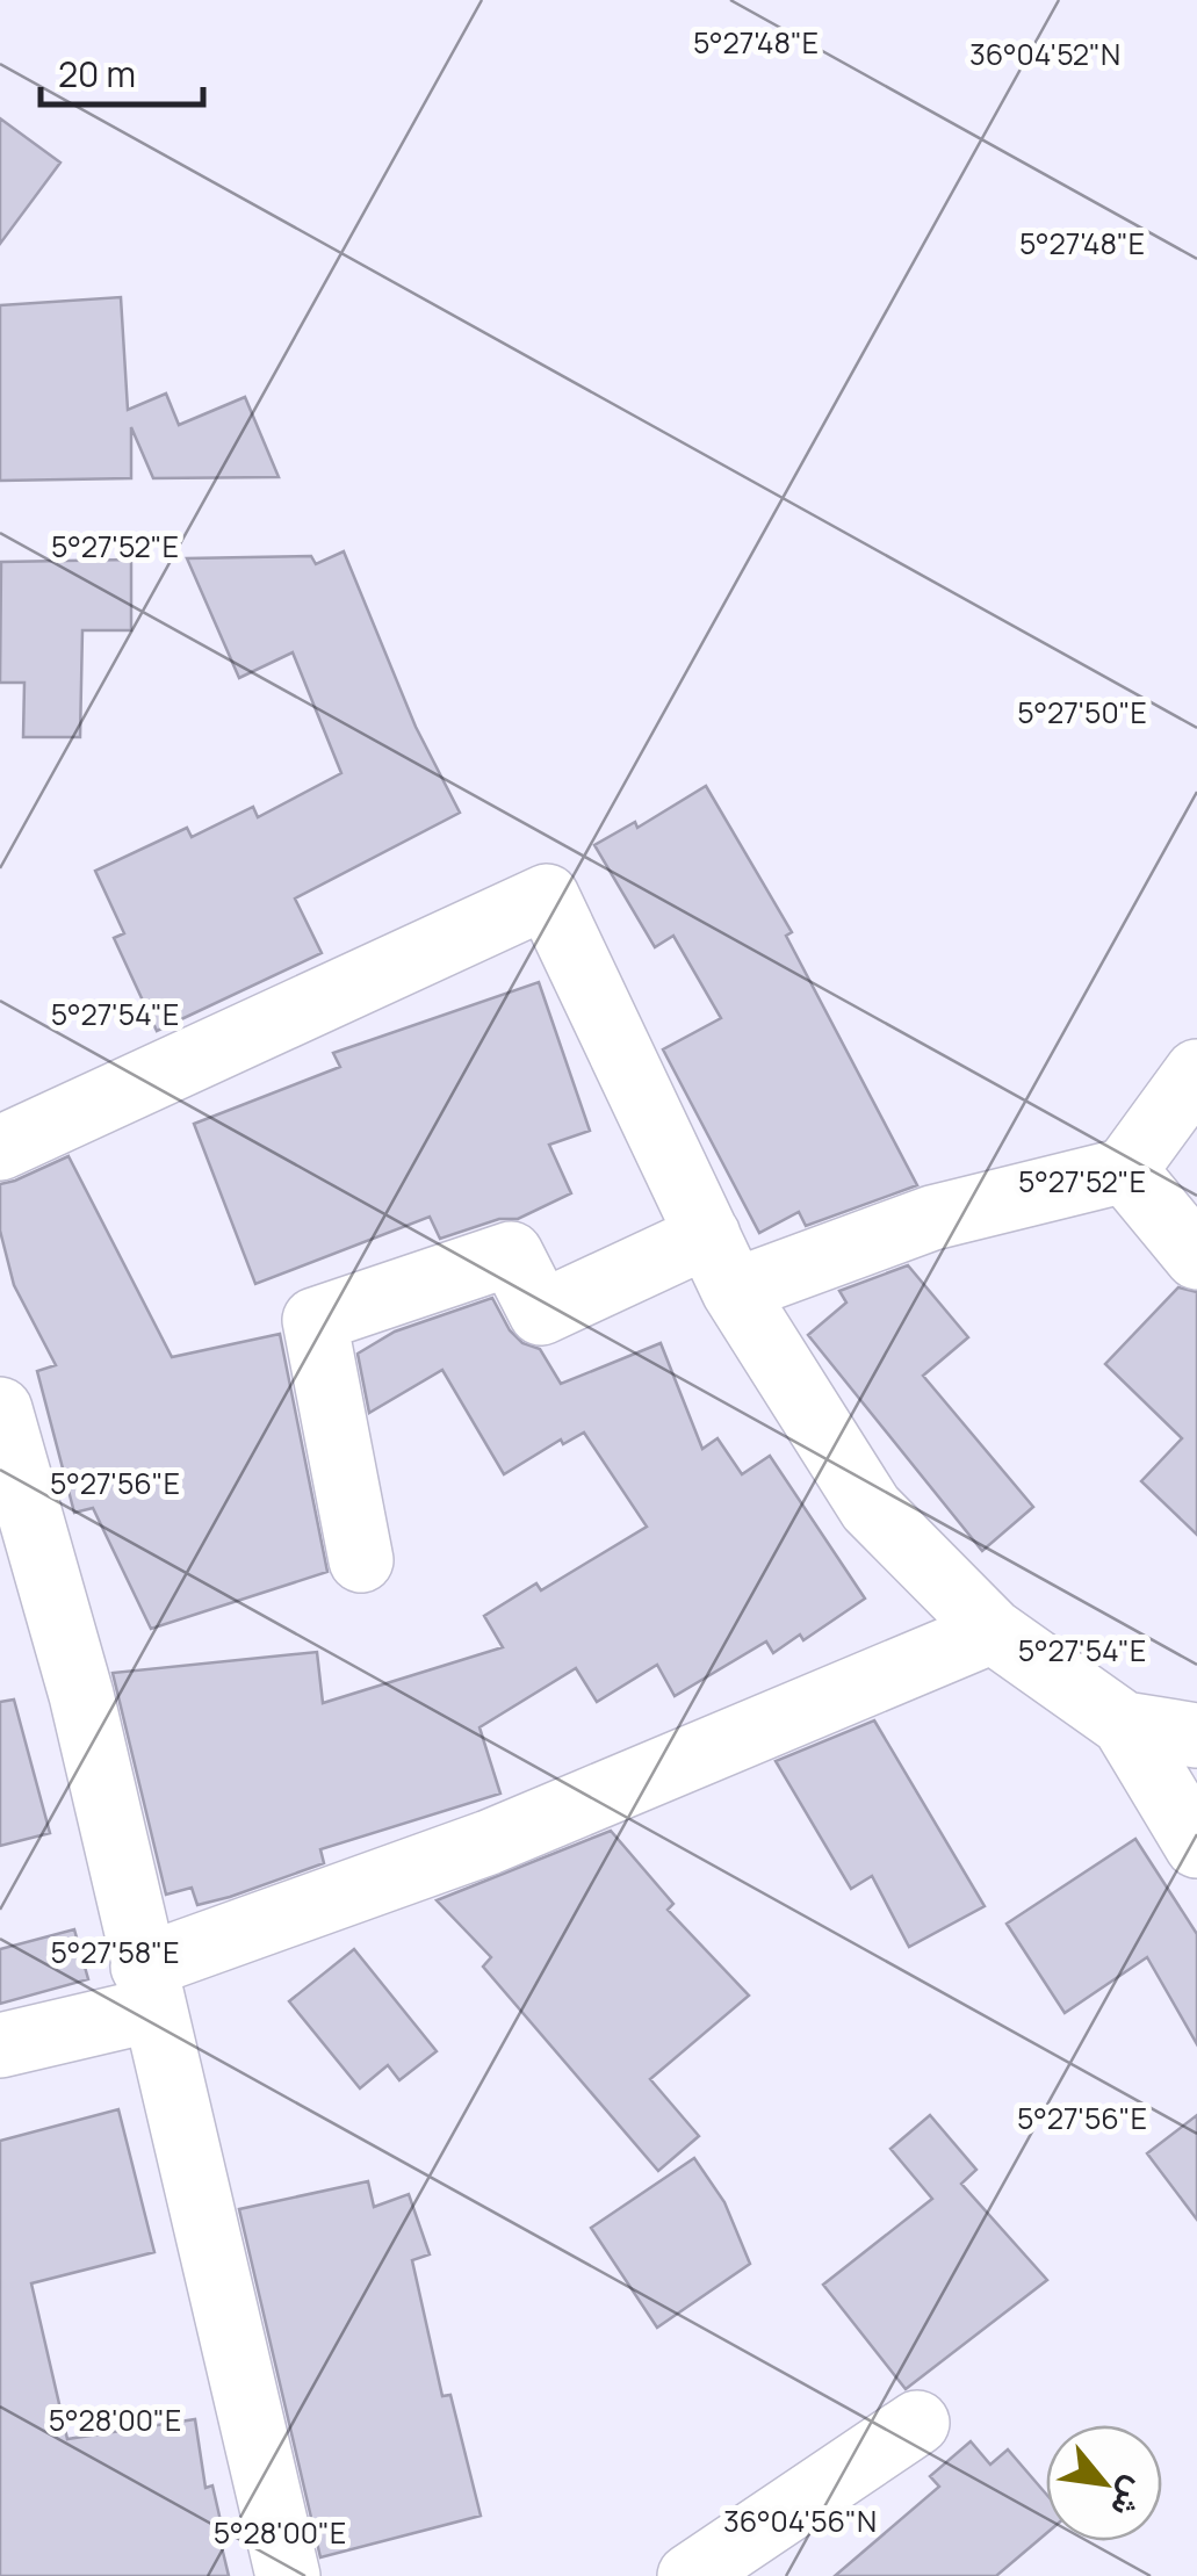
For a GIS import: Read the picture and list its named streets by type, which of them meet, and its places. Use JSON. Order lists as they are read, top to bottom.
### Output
{
  "scale_bar": "20 m",
  "north": "bottom right",
  "coordinates": [
    "5°27'48\"E",
    "36°04'52\"N",
    "5°27'52\"E",
    "5°27'50\"E",
    "5°27'54\"E",
    "5°27'56\"E",
    "5°27'58\"E",
    "5°28'00\"E",
    "36°04'56\"N"
  ]
}
